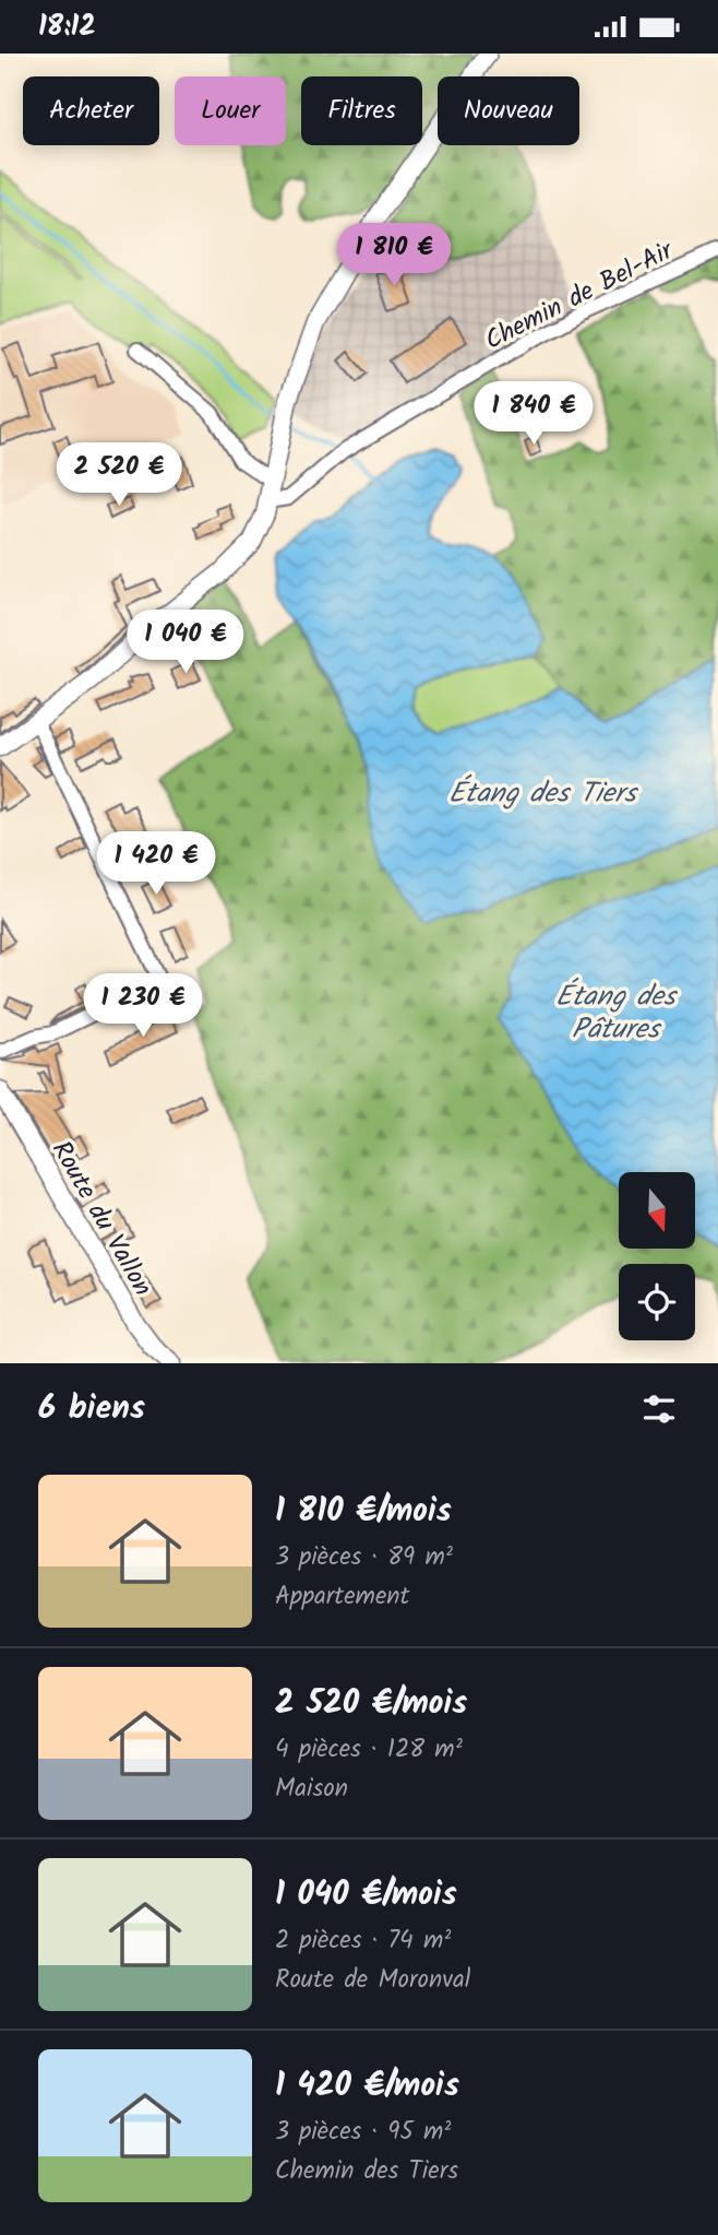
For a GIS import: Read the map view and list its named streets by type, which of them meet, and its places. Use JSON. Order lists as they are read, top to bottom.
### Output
{
  "streets": {
    "street": ["Chemin de Bel-Air", "Route du Vallon"]
  },
  "water": ["Étang des Tiers", "Étang des Pâtures"],
  "north": "bottom",
  "page": {
    "status": "18:12",
    "chip": [
      "Acheter",
      "Louer",
      "Filtres",
      "Nouveau"
    ],
    "price": [
      "1 810 €",
      "1 840 €",
      "2 520 €",
      "1 040 €",
      "1 420 €",
      "1 230 €"
    ],
    "heading": "6 biens",
    "list": [
      {
        "name": "1 810 €/mois",
        "note": "3 pièces · 89 m² · Appartement"
      },
      {
        "name": "2 520 €/mois",
        "note": "4 pièces · 128 m² · Maison"
      },
      {
        "name": "1 040 €/mois",
        "note": "2 pièces · 74 m² · Route de Moronval"
      },
      {
        "name": "1 420 €/mois",
        "note": "3 pièces · 95 m² · Chemin des Tiers"
      }
    ]
  }
}
